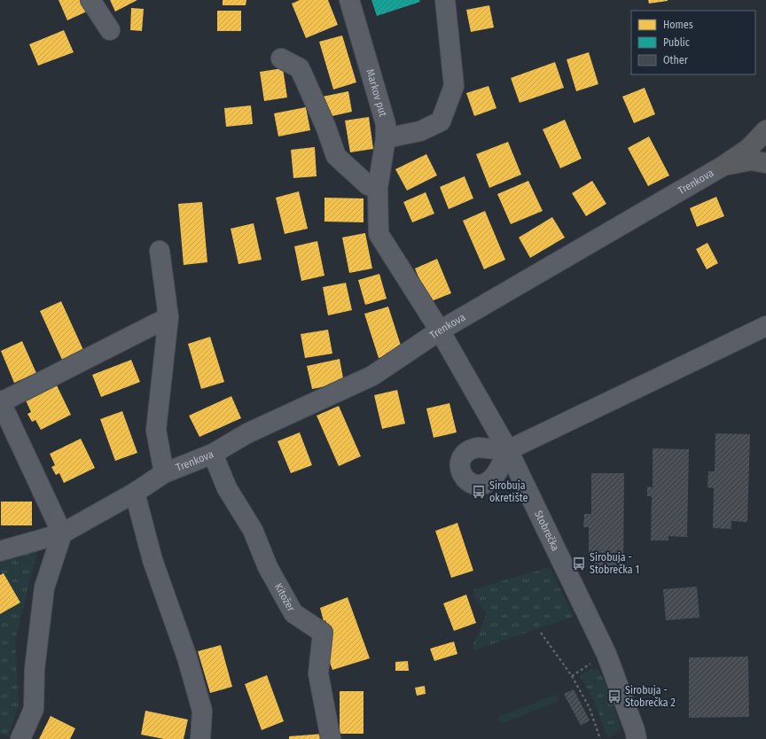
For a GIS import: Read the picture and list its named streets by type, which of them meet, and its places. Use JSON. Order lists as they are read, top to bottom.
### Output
{
  "streets": {
    "street": [
      "Markov put",
      "Trenkova",
      "Stobrečka",
      "Kitožer"
    ]
  },
  "crossings": [
    ["Markov put", "Trenkova"],
    ["Markov put", "Stobrečka"],
    ["Trenkova", "Stobrečka"],
    ["Trenkova", "Kitožer"]
  ],
  "places": {
    "bus stop": ["Sirobuja okretište", "Sirobuja - Stobrečka 1", "Sirobuja - Stobrečka 2"]
  },
  "legend": ["Homes", "Public", "Other"]
}
